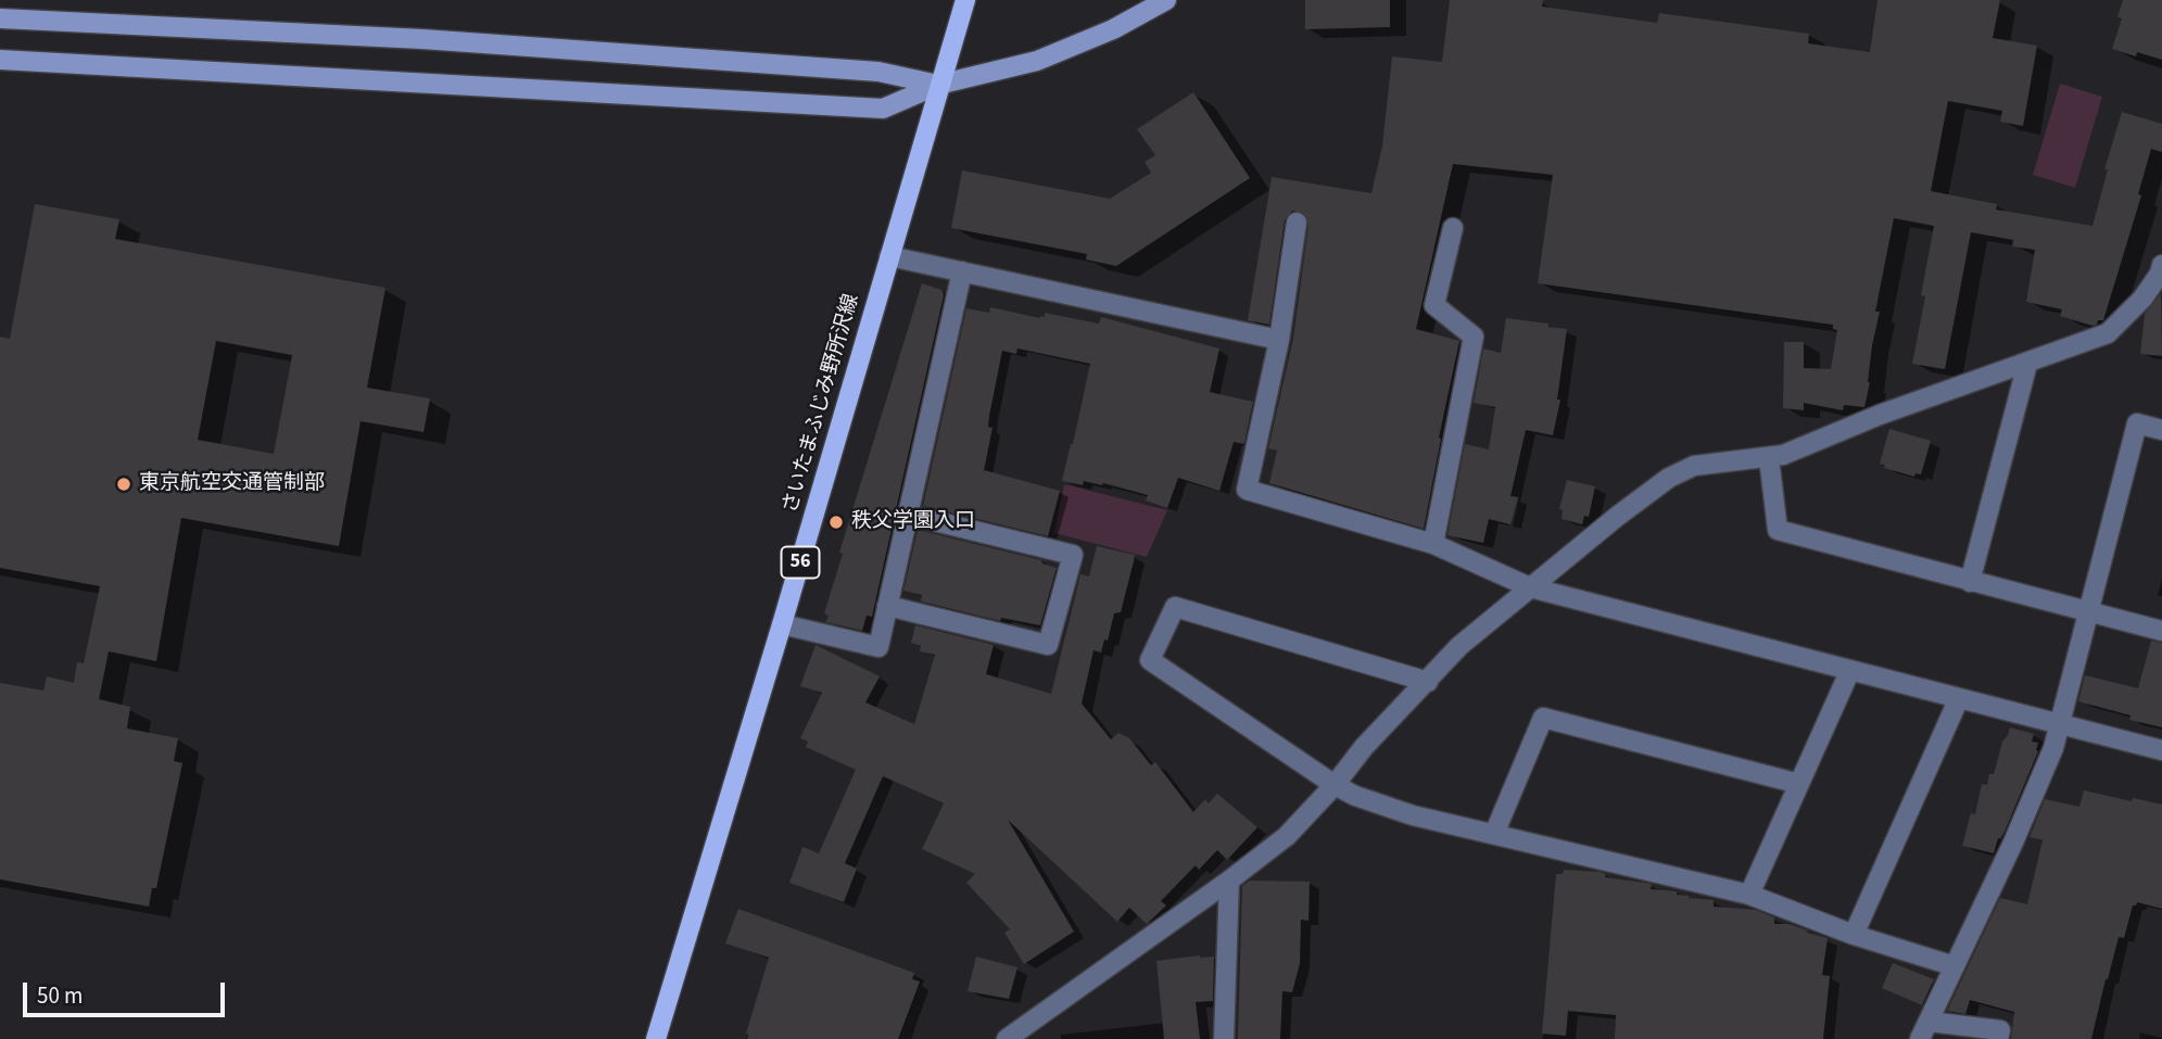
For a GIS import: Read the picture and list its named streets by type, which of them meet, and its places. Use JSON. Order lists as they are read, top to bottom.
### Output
{
  "streets": {
    "main road": ["さいたまふじみ野所沢線", "56"]
  },
  "places": ["東京航空交通管制部", "秩父学園入口"],
  "scale_bar": "50 m"
}
